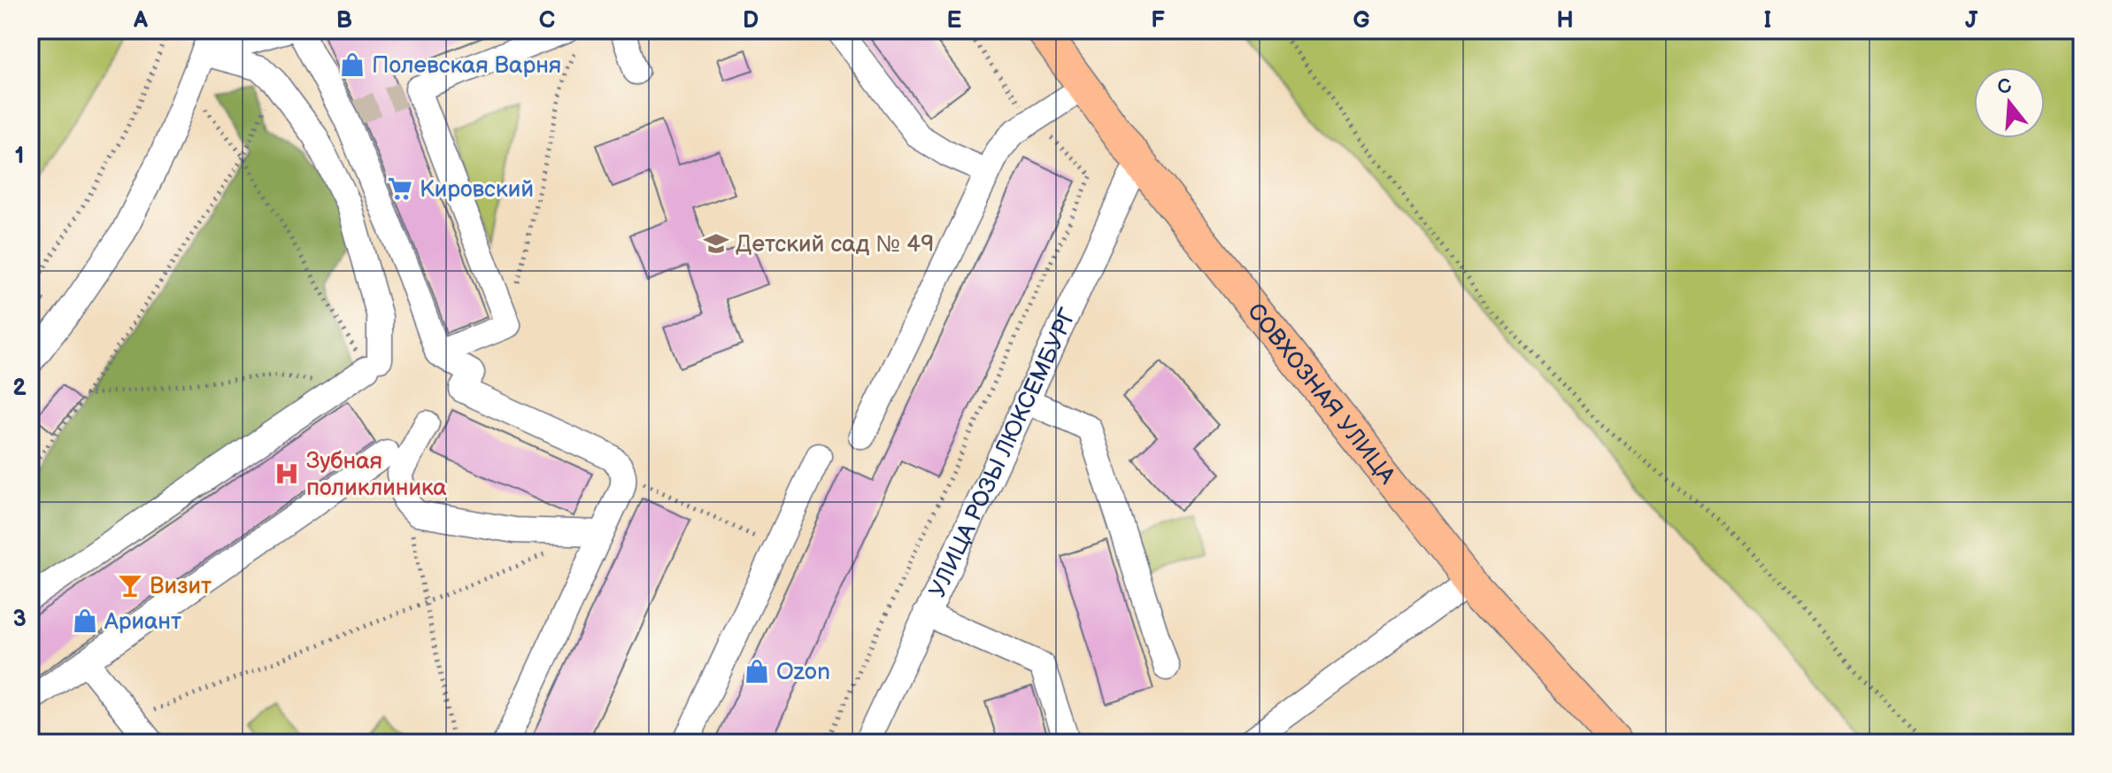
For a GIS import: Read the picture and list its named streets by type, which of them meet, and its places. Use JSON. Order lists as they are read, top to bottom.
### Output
{
  "streets": {
    "main road": ["СОВХОЗНАЯ УЛИЦА"],
    "street": ["УЛИЦА РОЗЫ ЛЮКСЕМБУРГ"]
  },
  "crossings": [
    ["СОВХОЗНАЯ УЛИЦА", "УЛИЦА РОЗЫ ЛЮКСЕМБУРГ"]
  ],
  "places": {
    "shop": ["Полевская Варня", "Ариант", "Ozon"],
    "supermarket": ["Кировский"],
    "school or university": ["Детский сад № 49"],
    "hospital": ["Зубная поликлиника"],
    "bar": ["Визит"]
  },
  "north": "top",
  "grid": {
    "columns": [
      "A",
      "B",
      "C",
      "D",
      "E",
      "F",
      "G",
      "H",
      "I",
      "J"
    ],
    "rows": ["1", "2", "3"]
  }
}
